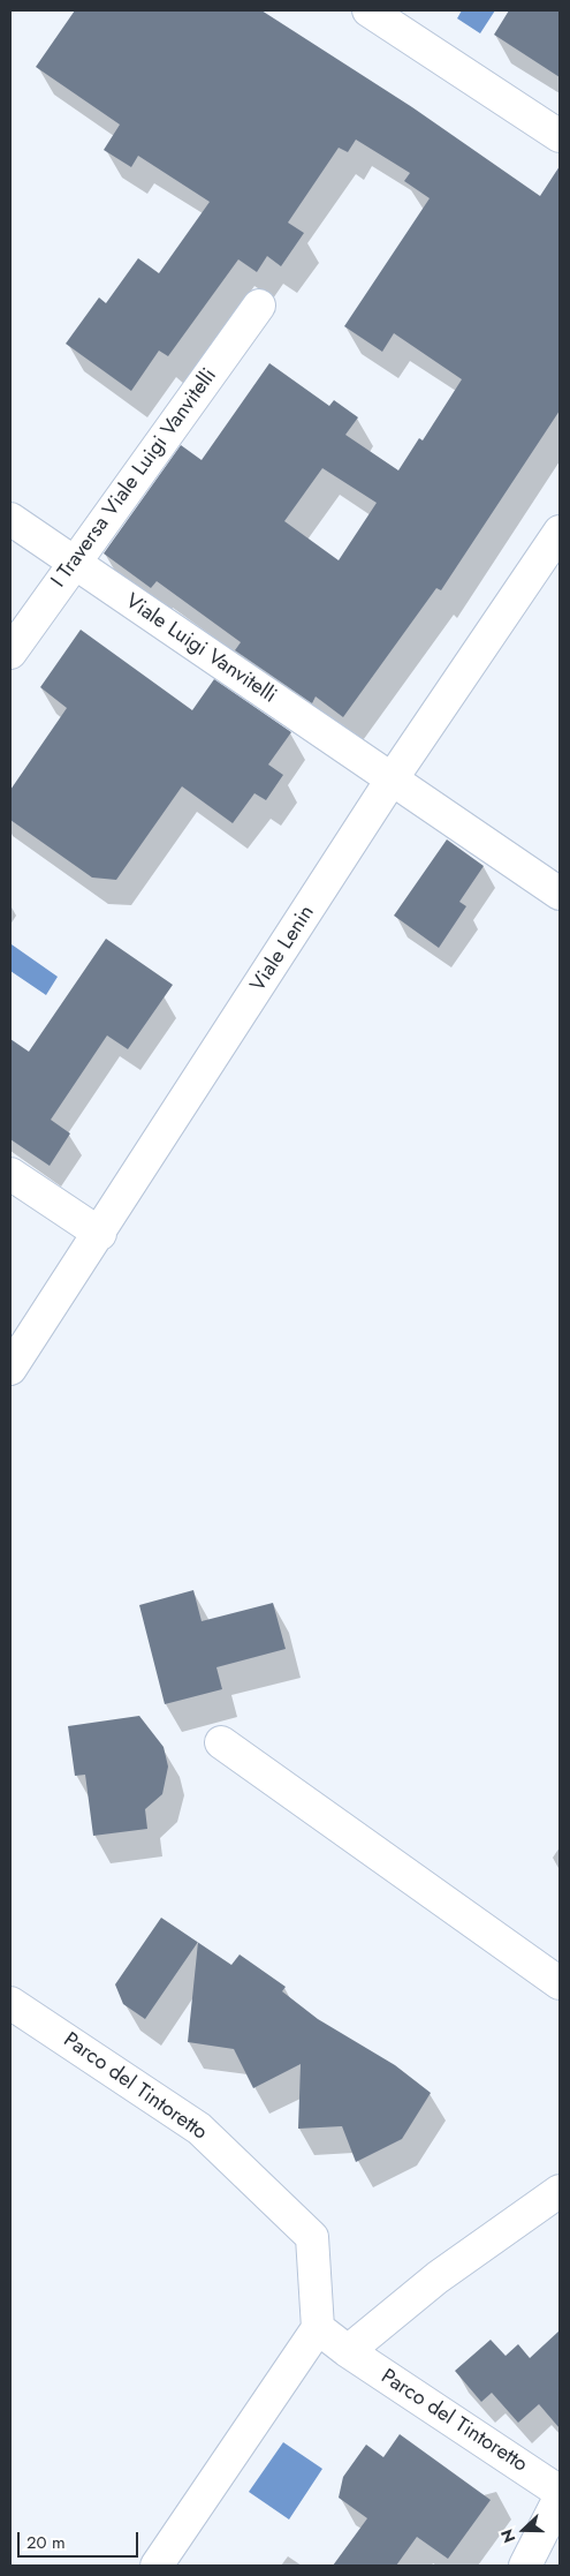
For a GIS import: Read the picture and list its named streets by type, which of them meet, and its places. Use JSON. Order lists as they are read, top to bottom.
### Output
{
  "streets": {
    "street": [
      "I Traversa Viale Luigi Vanvitelli",
      "Viale Luigi Vanvitelli",
      "Viale Lenin",
      "Parco del Tintoretto"
    ]
  },
  "crossings": [
    ["I Traversa Viale Luigi Vanvitelli", "Viale Luigi Vanvitelli"],
    ["Viale Luigi Vanvitelli", "Viale Lenin"]
  ],
  "scale_bar": "20 m",
  "north": "left"
}
